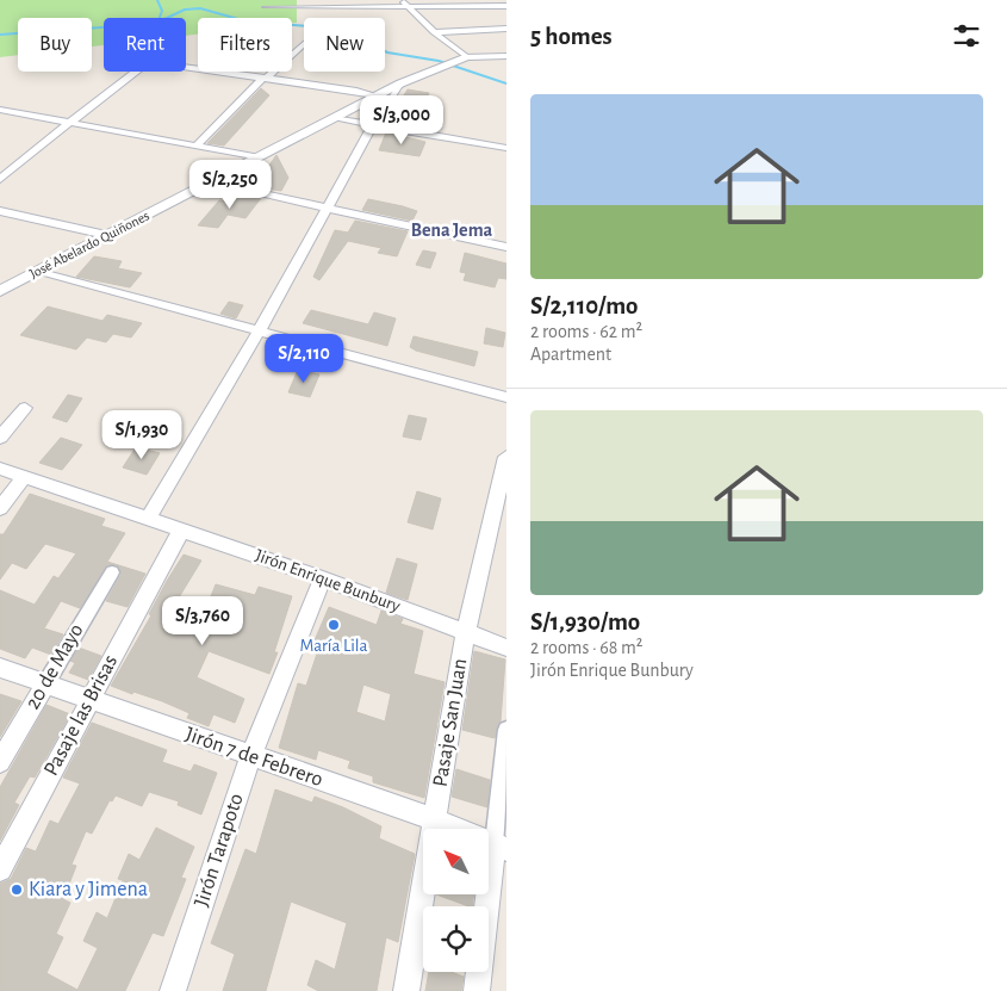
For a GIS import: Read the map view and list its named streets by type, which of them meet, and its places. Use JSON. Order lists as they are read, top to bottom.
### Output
{
  "streets": {
    "street": [
      "José Abelardo Quiñones",
      "Jirón Enrique Bunbury",
      "20 de Mayo",
      "Pasaje las Brisas",
      "Pasaje San Juan",
      "Jirón 7 de Febrero",
      "Jirón Tarapoto"
    ]
  },
  "crossings": [
    ["Jirón Enrique Bunbury", "Pasaje las Brisas"],
    ["Jirón Enrique Bunbury", "Pasaje San Juan"],
    ["Jirón Enrique Bunbury", "Jirón Tarapoto"],
    ["20 de Mayo", "Jirón 7 de Febrero"],
    ["Pasaje las Brisas", "Jirón 7 de Febrero"],
    ["Pasaje San Juan", "Jirón 7 de Febrero"],
    ["Jirón 7 de Febrero", "Jirón Tarapoto"]
  ],
  "districts": ["Bena Jema"],
  "places": ["María Lila", "Kiara y Jimena"],
  "north": "top left",
  "page": {
    "heading": "5 homes",
    "chip": [
      "Buy",
      "Rent",
      "Filters",
      "New"
    ],
    "list": [
      {
        "name": "S/2,110/mo",
        "note": "2 rooms · 62 m² · Apartment"
      },
      {
        "name": "S/1,930/mo",
        "note": "2 rooms · 68 m² · Jirón Enrique Bunbury"
      }
    ],
    "price": [
      "S/3,000",
      "S/2,250",
      "S/2,110",
      "S/1,930",
      "S/3,760"
    ]
  }
}
